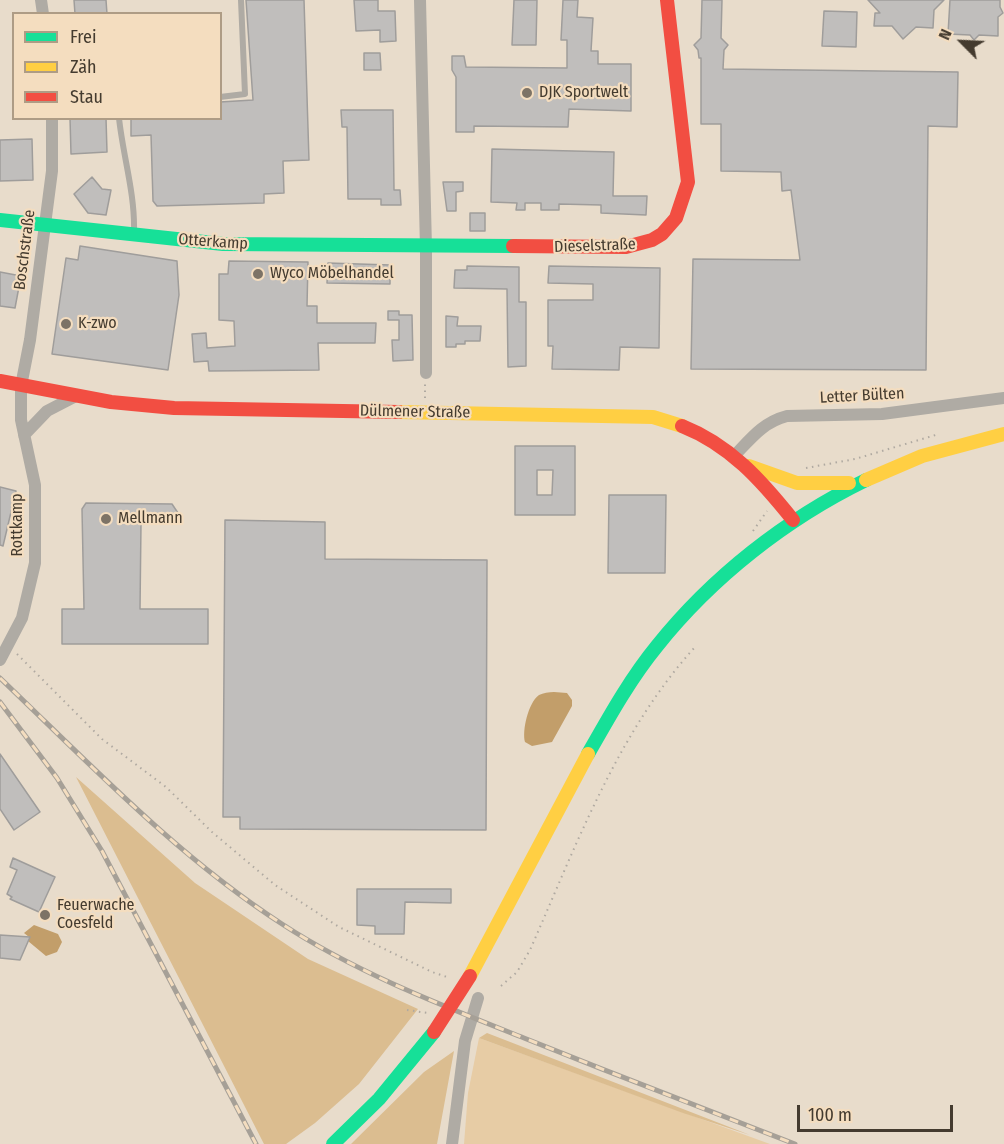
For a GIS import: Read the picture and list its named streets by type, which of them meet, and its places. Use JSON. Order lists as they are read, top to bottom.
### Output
{
  "streets": {
    "street": [
      "Otterkamp",
      "Dieselstraße",
      "Boschstraße",
      "Letter Bülten",
      "Dülmener Straße",
      "Rottkamp"
    ]
  },
  "crossings": [
    ["Otterkamp", "Dieselstraße"],
    ["Otterkamp", "Boschstraße"],
    ["Boschstraße", "Dülmener Straße"],
    ["Boschstraße", "Rottkamp"],
    ["Letter Bülten", "Dülmener Straße"],
    ["Dülmener Straße", "Rottkamp"]
  ],
  "places": [
    "DJK Sportwelt",
    "Wyco Möbelhandel",
    "K-zwo",
    "Mellmann",
    "Feuerwache Coesfeld"
  ],
  "legend": ["Frei", "Zäh", "Stau"],
  "scale_bar": "100 m",
  "north": "top left"
}
